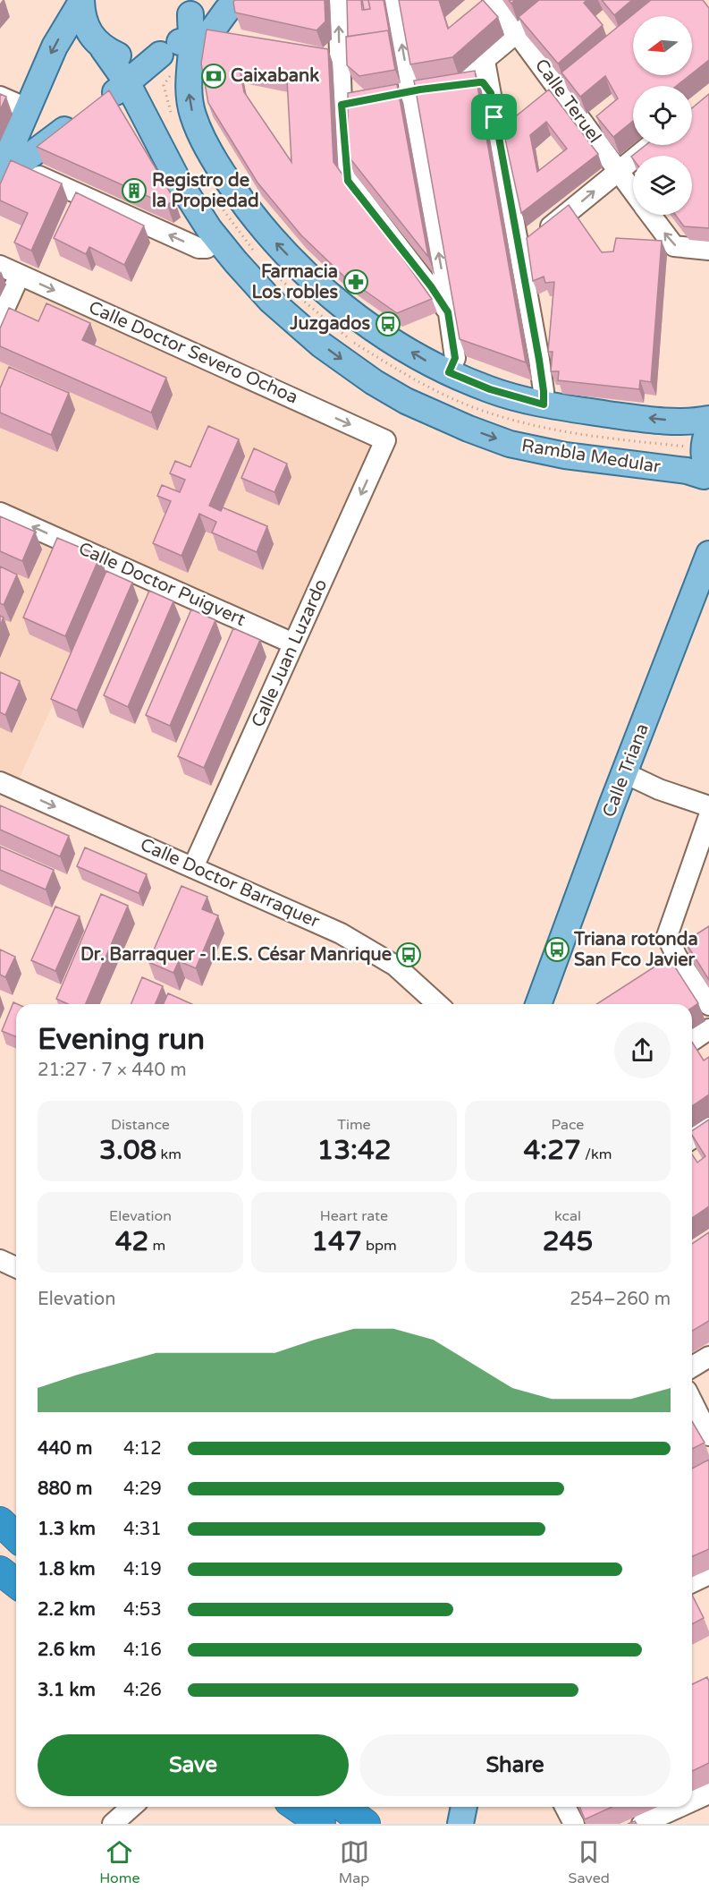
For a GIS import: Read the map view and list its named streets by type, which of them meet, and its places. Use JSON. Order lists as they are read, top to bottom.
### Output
{
  "streets": {
    "main road": ["Rambla Medular", "Calle Triana"],
    "street": [
      "Calle Teruel",
      "Calle Doctor Severo Ochoa",
      "Calle Doctor Puigvert",
      "Calle Juan Luzardo",
      "Calle Doctor Barraquer"
    ]
  },
  "crossings": [
    ["Calle Doctor Severo Ochoa", "Calle Juan Luzardo"],
    ["Calle Doctor Puigvert", "Calle Juan Luzardo"],
    ["Calle Juan Luzardo", "Calle Doctor Barraquer"]
  ],
  "one_way": [
    "Calle Doctor Severo Ochoa",
    "Calle Doctor Puigvert",
    "Calle Juan Luzardo",
    "Calle Doctor Barraquer"
  ],
  "places": {
    "bank": ["Caixabank"],
    "building": ["Registro de la Propiedad"],
    "pharmacy": ["Farmacia Los robles"],
    "bus stop": ["Juzgados", "Triana rotonda San Fco Javier", "Dr. Barraquer - I.E.S. César Manrique"]
  },
  "north": "left",
  "page": {
    "heading": ["Evening run", "21:27 · 7 × 440 m"],
    "stats": [
      ["Distance", "3.08 km"],
      ["Time", "13:42"],
      ["Pace", "4:27 /km"],
      ["Elevation", "42 m"],
      ["Heart rate", "147 bpm"],
      ["kcal", "245"]
    ],
    "chart": ["Elevation", "254–260 m"],
    "list": [
      {
        "name": "440 m",
        "note": "4:12"
      },
      {
        "name": "880 m",
        "note": "4:29"
      },
      {
        "name": "1.3 km",
        "note": "4:31"
      },
      {
        "name": "1.8 km",
        "note": "4:19"
      },
      {
        "name": "2.2 km",
        "note": "4:53"
      },
      {
        "name": "2.6 km",
        "note": "4:16"
      },
      {
        "name": "3.1 km",
        "note": "4:26"
      }
    ],
    "buttons": ["Save", "Share"],
    "tabs": ["Home", "Map", "Saved"]
  }
}
